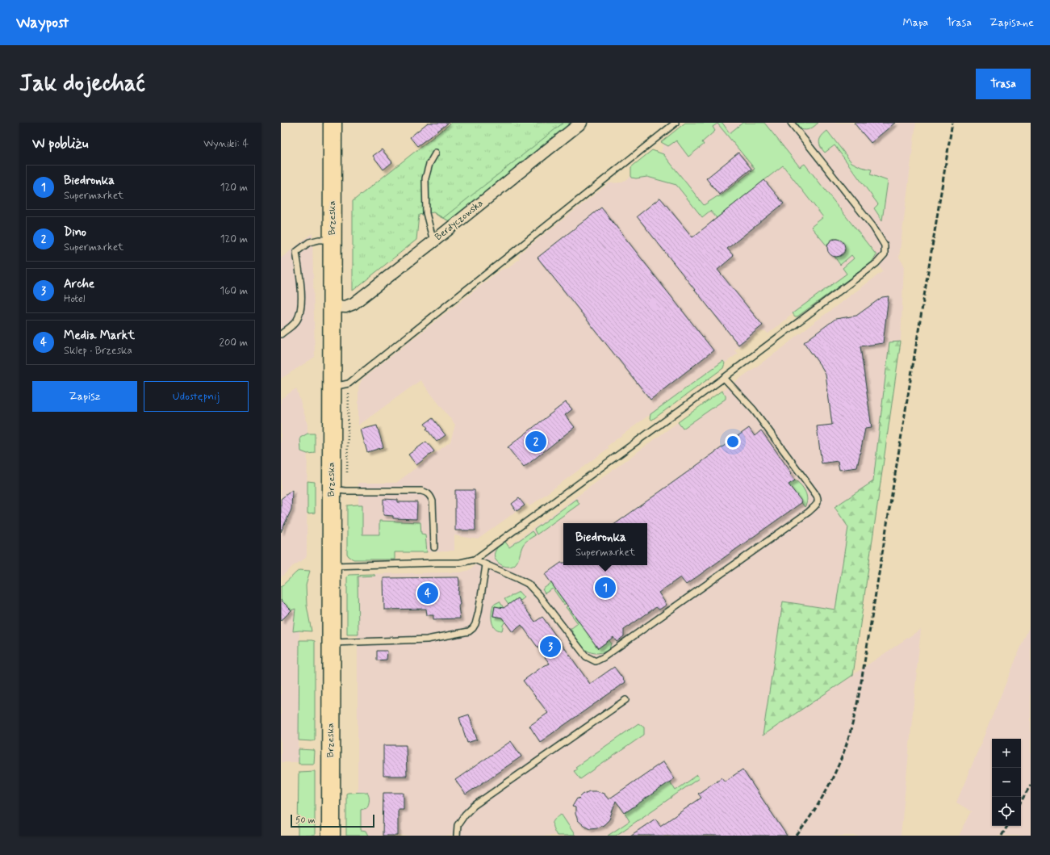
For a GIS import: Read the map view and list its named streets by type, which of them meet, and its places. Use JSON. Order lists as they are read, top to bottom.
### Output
{
  "streets": {
    "main road": ["Brzeska"],
    "street": ["Berdyczowska"]
  },
  "crossings": [
    ["Brzeska", "Berdyczowska"]
  ],
  "scale_bar": "50 m",
  "page": {
    "header": "Waypost",
    "nav": ["Mapa", "Trasa", "Zapisane"],
    "buttons": [
      "Trasa",
      ["Zapisz", "Udostępnij"]
    ],
    "title": "Jak dojechać",
    "heading": ["W pobliżu", "Wyniki: 4"],
    "list": [
      {
        "mark": "1",
        "name": "Biedronka",
        "note": "Supermarket",
        "value": "120 m"
      },
      {
        "mark": "2",
        "name": "Dino",
        "note": "Supermarket",
        "value": "120 m"
      },
      {
        "mark": "3",
        "name": "Arche",
        "note": "Hotel",
        "value": "160 m"
      },
      {
        "mark": "4",
        "name": "Media Markt",
        "note": "Sklep · Brzeska",
        "value": "200 m"
      }
    ],
    "pins": [
      "2",
      "1",
      "4",
      "3"
    ],
    "popup": ["Biedronka", "Supermarket"],
    "map_buttons": ["+", "−"],
    "scale": "50 m"
  }
}
